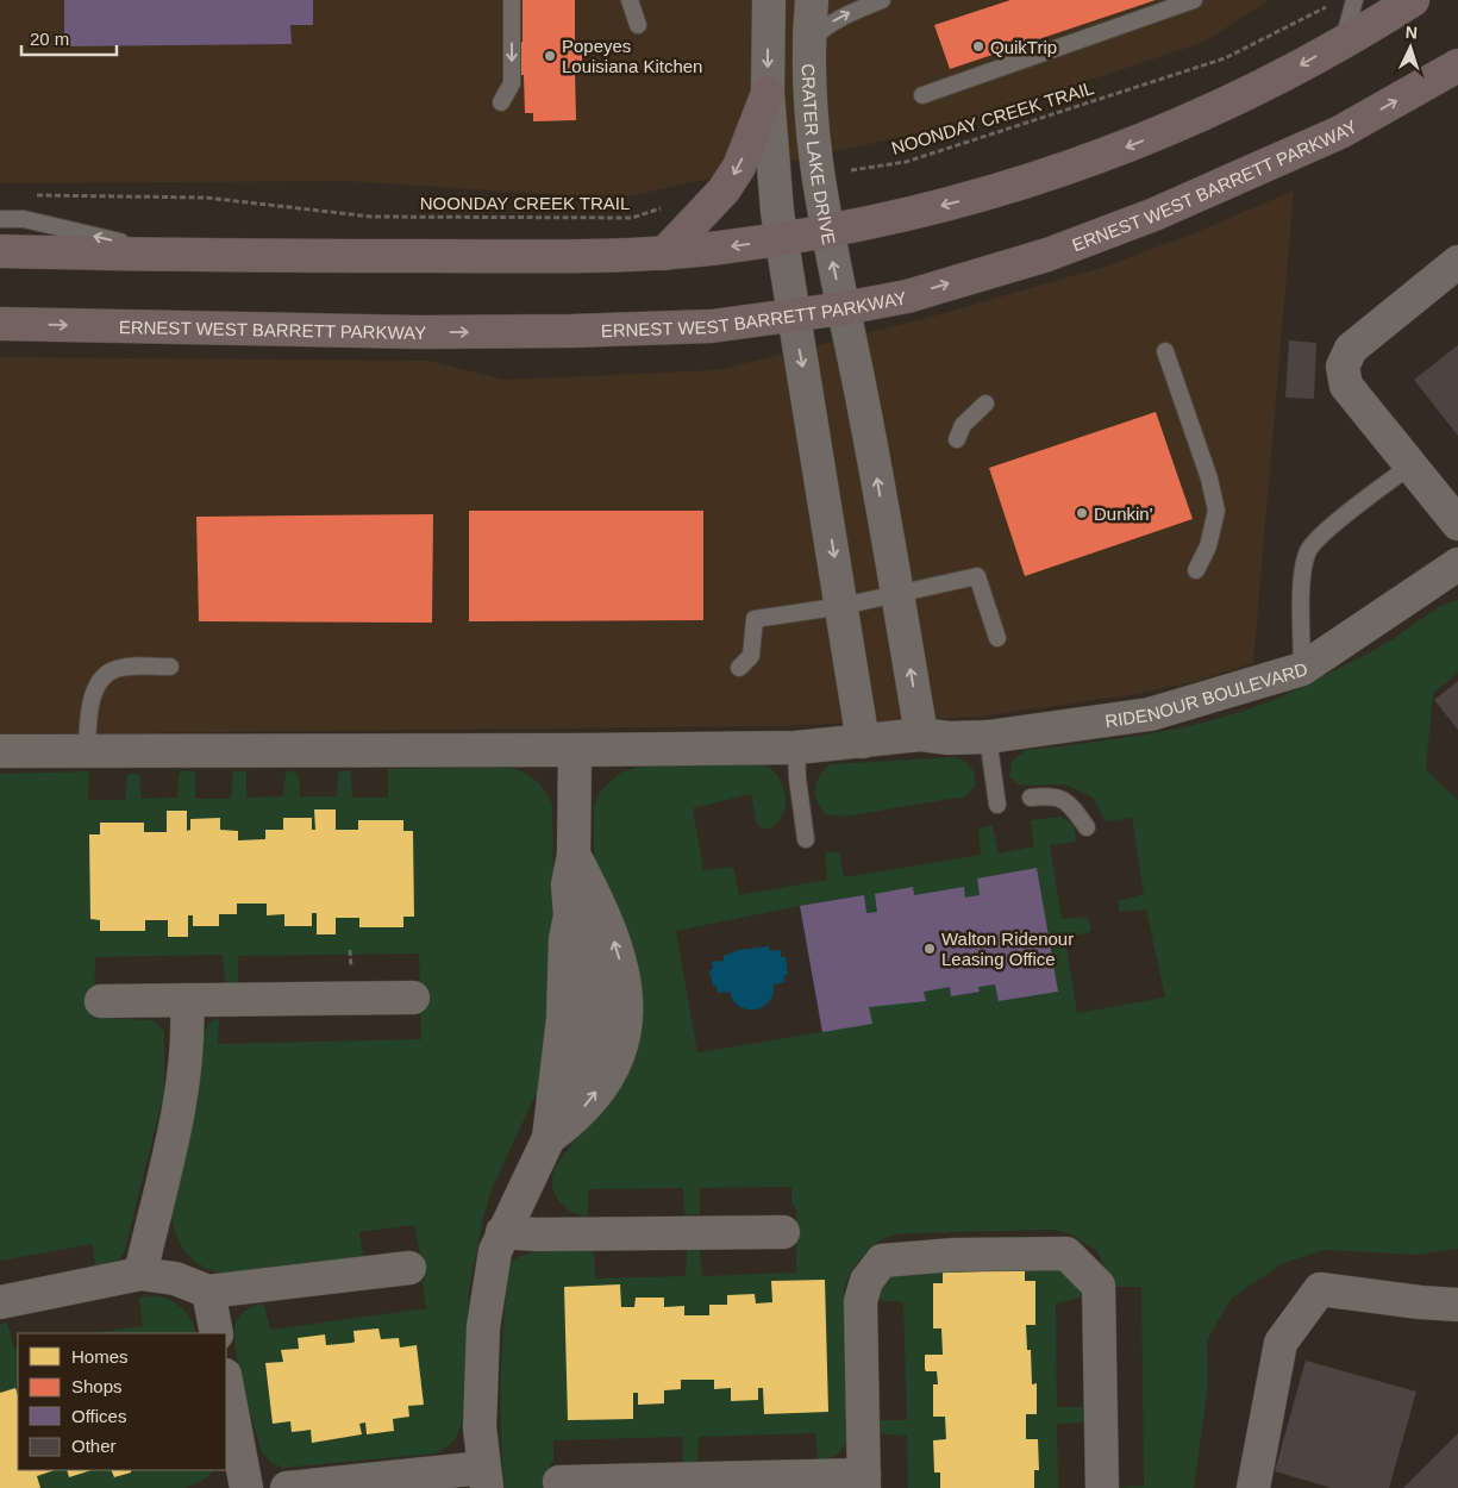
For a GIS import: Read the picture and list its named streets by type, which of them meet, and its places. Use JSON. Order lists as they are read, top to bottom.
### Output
{
  "streets": {
    "highway": ["ERNEST WEST BARRETT PARKWAY"],
    "street": ["CRATER LAKE DRIVE", "RIDENOUR BOULEVARD"],
    "path": ["NOONDAY CREEK TRAIL"]
  },
  "crossings": [
    ["NOONDAY CREEK TRAIL", "CRATER LAKE DRIVE"],
    ["CRATER LAKE DRIVE", "ERNEST WEST BARRETT PARKWAY"]
  ],
  "places": [
    "QuikTrip",
    "Popeyes Louisiana Kitchen",
    "Dunkin'",
    "Walton Ridenour Leasing Office"
  ],
  "legend": [
    "Homes",
    "Shops",
    "Offices",
    "Other"
  ],
  "scale_bar": "20 m",
  "north": "top"
}
